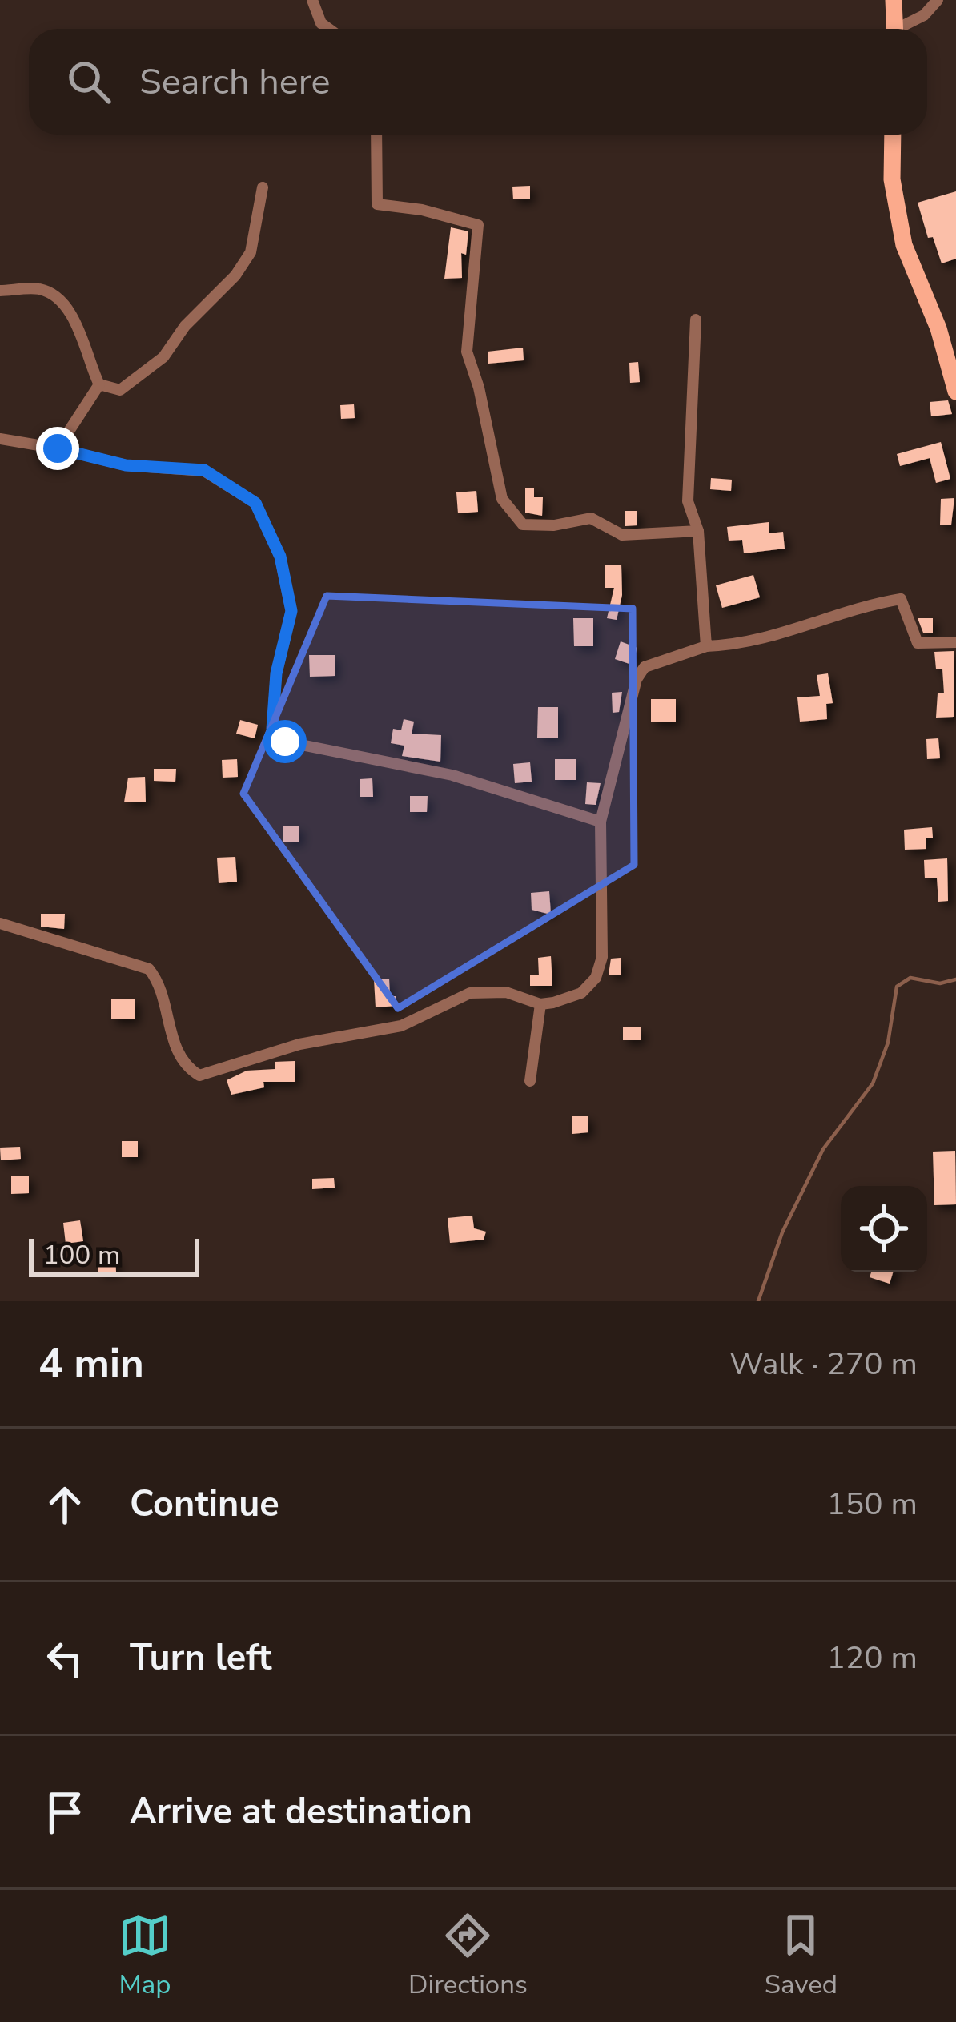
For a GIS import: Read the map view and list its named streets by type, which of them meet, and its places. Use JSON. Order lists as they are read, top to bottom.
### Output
{
  "scale_bar": "100 m",
  "page": {
    "search": "Search here",
    "scale": "100 m",
    "heading": ["4 min", "Walk · 270 m"],
    "list": [
      ["Continue", "150 m"],
      ["Turn left", "120 m"],
      "Arrive at destination"
    ],
    "nav": ["Map", "Directions", "Saved"]
  }
}
